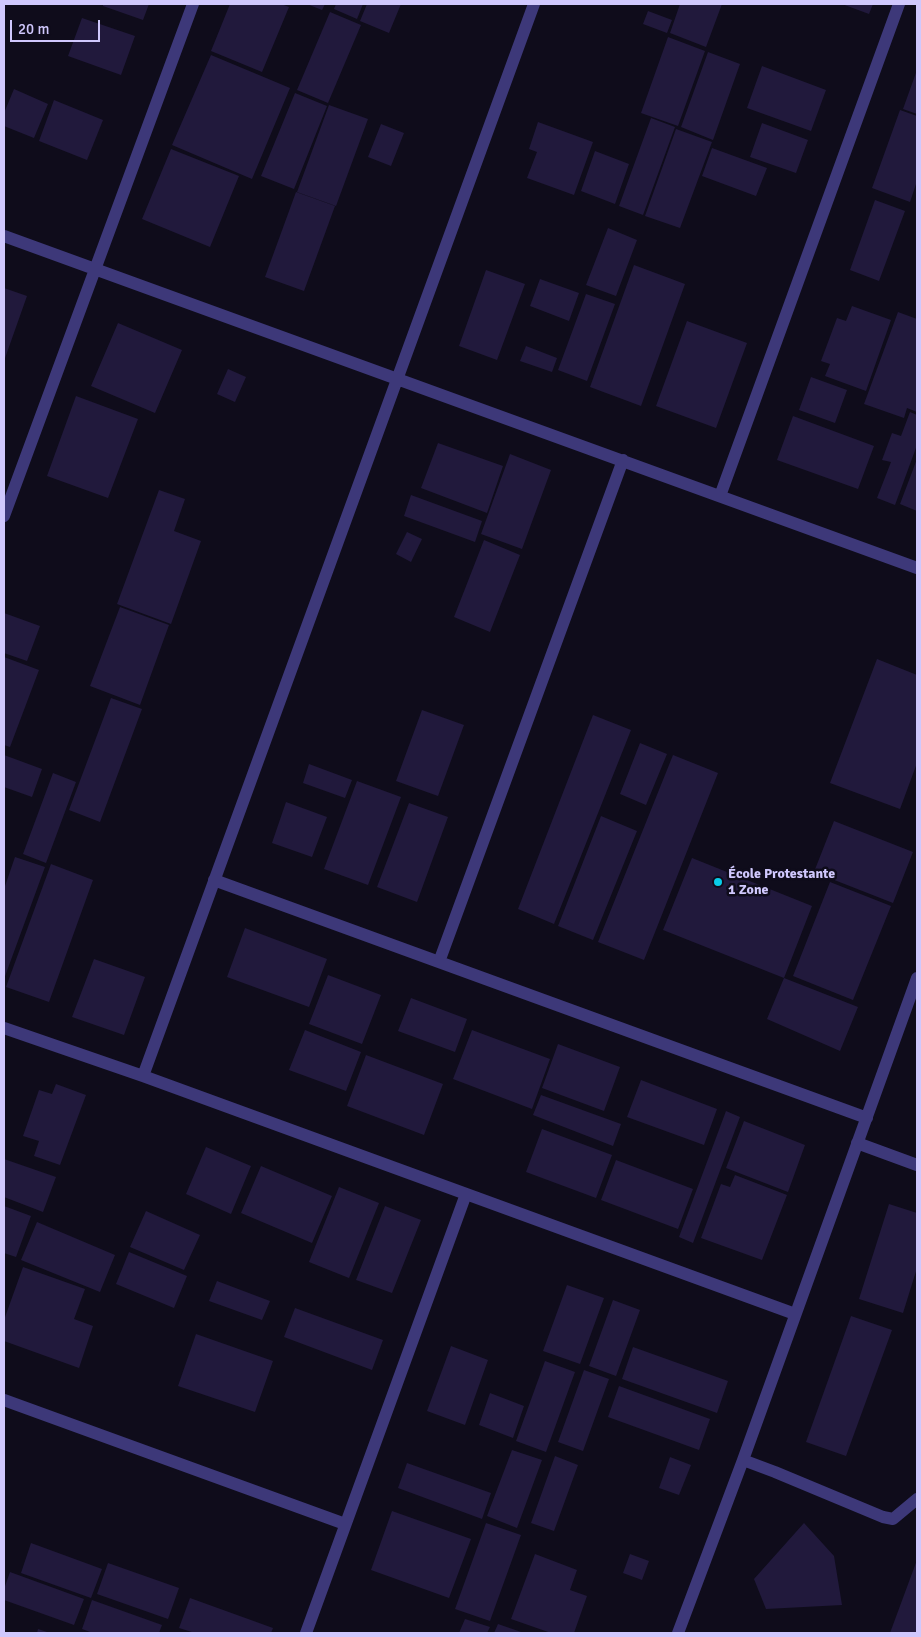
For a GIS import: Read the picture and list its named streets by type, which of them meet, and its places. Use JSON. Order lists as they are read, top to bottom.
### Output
{
  "places": ["École Protestante 1 Zone"],
  "scale_bar": "20 m"
}
